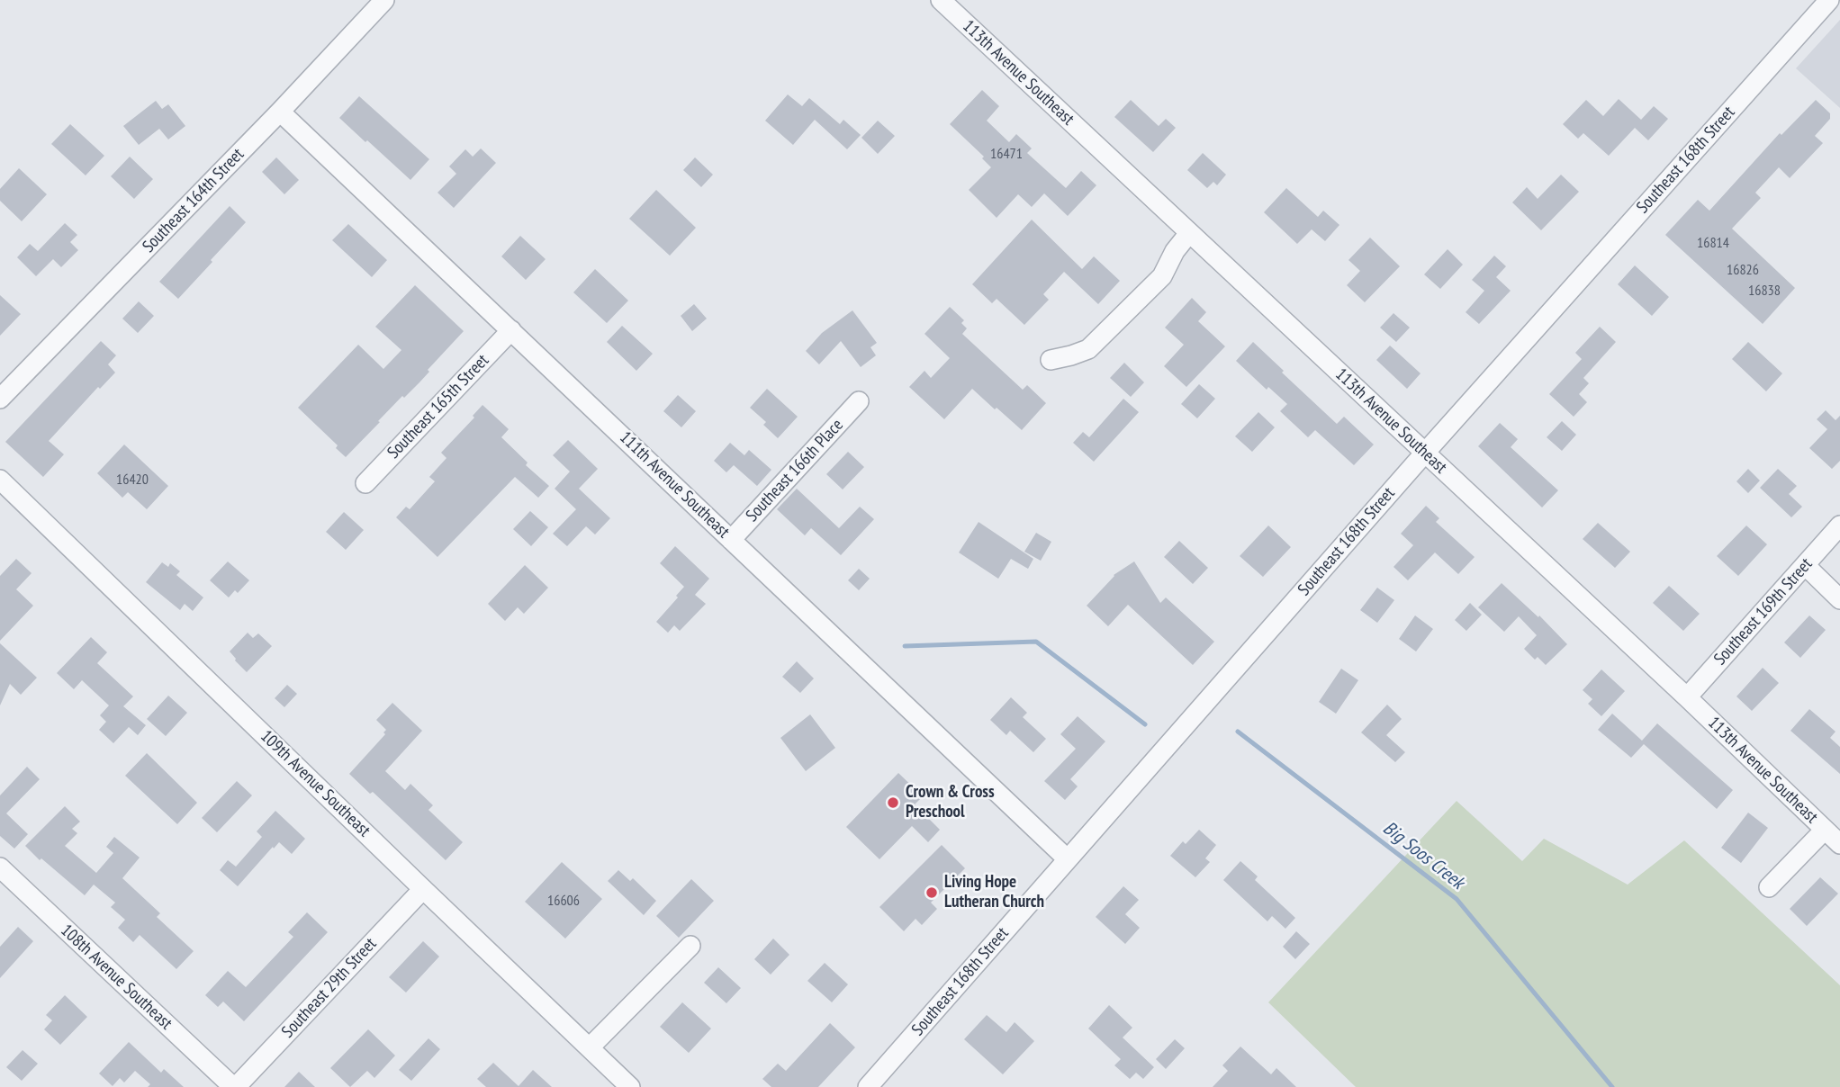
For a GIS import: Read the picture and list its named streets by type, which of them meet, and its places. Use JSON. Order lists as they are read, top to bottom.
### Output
{
  "streets": {
    "street": [
      "113th Avenue Southeast",
      "Southeast 168th Street",
      "Southeast 164th Street",
      "Southeast 165th Street",
      "Southeast 166th Place",
      "111th Avenue Southeast",
      "Southeast 169th Street",
      "109th Avenue Southeast",
      "108th Avenue Southeast",
      "Southeast 29th Street"
    ]
  },
  "crossings": [
    ["113th Avenue Southeast", "Southeast 168th Street"],
    ["113th Avenue Southeast", "Southeast 169th Street"],
    ["Southeast 168th Street", "111th Avenue Southeast"],
    ["Southeast 164th Street", "111th Avenue Southeast"],
    ["Southeast 165th Street", "111th Avenue Southeast"],
    ["Southeast 166th Place", "111th Avenue Southeast"],
    ["109th Avenue Southeast", "Southeast 29th Street"],
    ["108th Avenue Southeast", "Southeast 29th Street"]
  ],
  "water": ["Big Soos Creek"],
  "places": ["Crown & Cross Preschool", "Living Hope Lutheran Church"],
  "house_numbers": [
    "16471",
    "16814",
    "16826",
    "16838",
    "16420",
    "16606"
  ]
}
